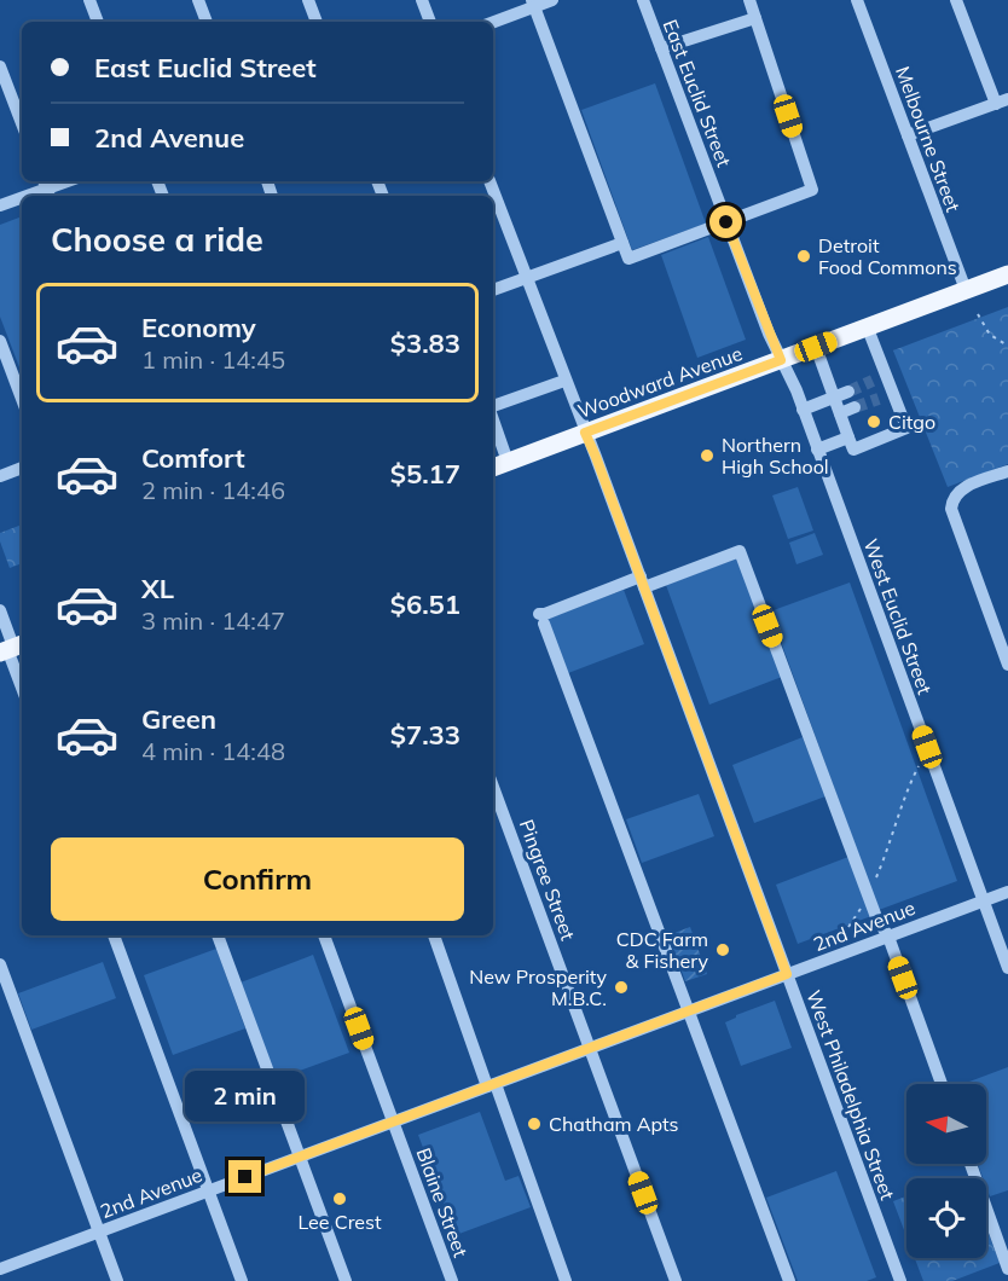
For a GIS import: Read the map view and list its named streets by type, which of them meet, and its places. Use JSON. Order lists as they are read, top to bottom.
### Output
{
  "streets": {
    "main road": ["Woodward Avenue"],
    "street": [
      "East Euclid Street",
      "Melbourne Street",
      "West Euclid Street",
      "Pingree Street",
      "2nd Avenue",
      "West Philadelphia Street",
      "Blaine Street"
    ]
  },
  "crossings": [
    ["East Euclid Street", "Woodward Avenue"],
    ["East Euclid Street", "West Euclid Street"],
    ["Melbourne Street", "Woodward Avenue"],
    ["Woodward Avenue", "West Euclid Street"],
    ["Woodward Avenue", "West Philadelphia Street"],
    ["West Euclid Street", "2nd Avenue"],
    ["Pingree Street", "2nd Avenue"],
    ["2nd Avenue", "West Philadelphia Street"],
    ["2nd Avenue", "Blaine Street"]
  ],
  "places": [
    "Detroit Food Commons",
    "Citgo",
    "Northern High School",
    "CDC Farm & Fishery",
    "New Prosperity M.B.C.",
    "Chatham Apts",
    "Lee Crest"
  ],
  "north": "left",
  "page": {
    "banner": ["East Euclid Street", "2nd Avenue"],
    "heading": "Choose a ride",
    "list": [
      {
        "name": "Economy",
        "note": "1 min · 14:45",
        "value": "$3.83"
      },
      {
        "name": "Comfort",
        "note": "2 min · 14:46",
        "value": "$5.17"
      },
      {
        "name": "XL",
        "note": "3 min · 14:47",
        "value": "$6.51"
      },
      {
        "name": "Green",
        "note": "4 min · 14:48",
        "value": "$7.33"
      }
    ],
    "buttons": "Confirm",
    "bubble": "2 min"
  }
}
